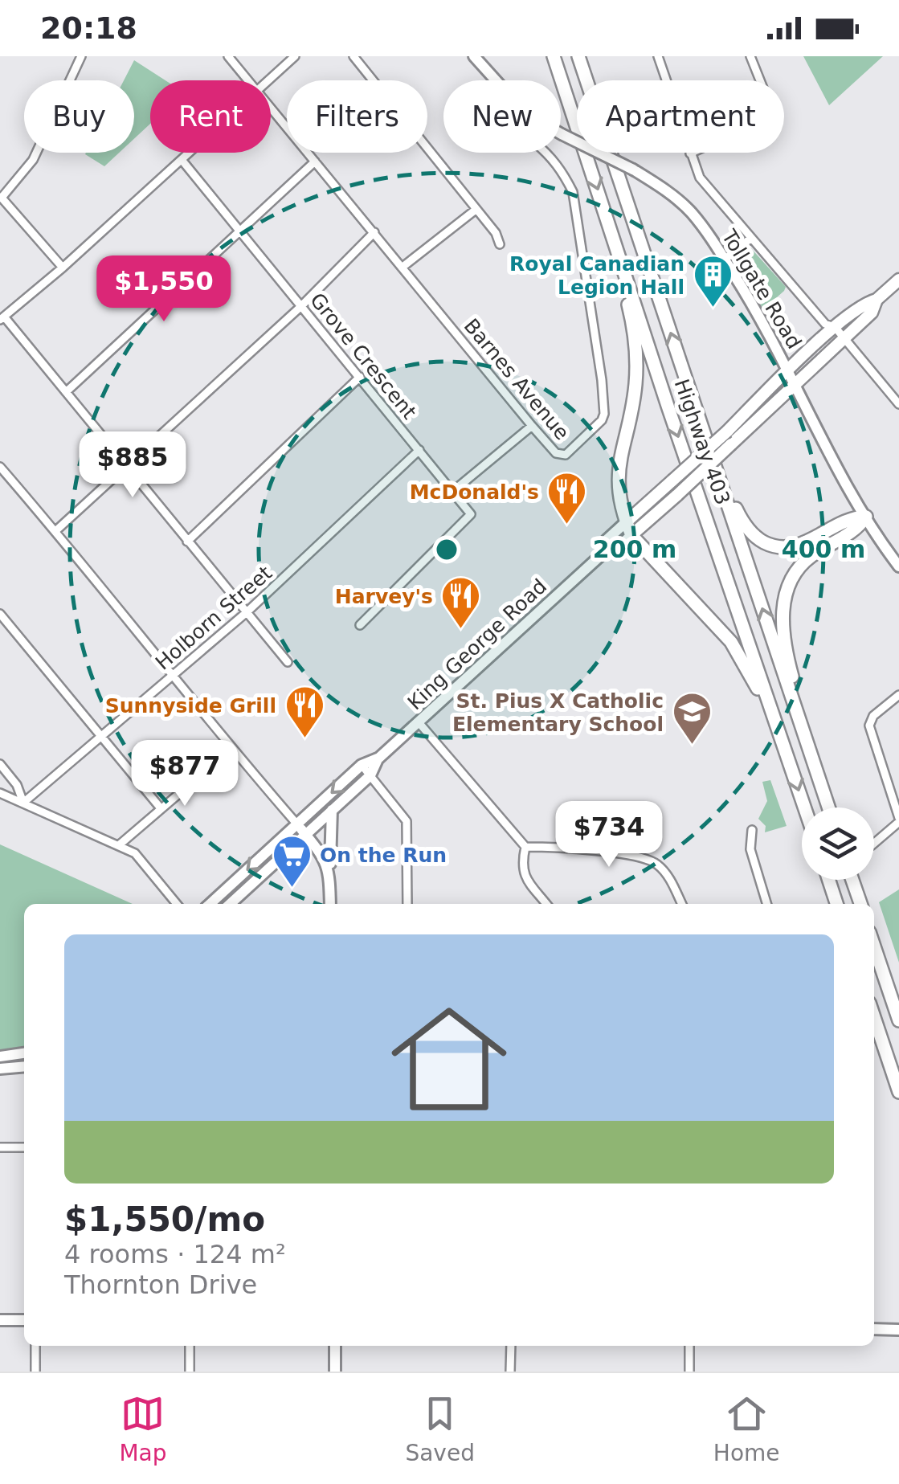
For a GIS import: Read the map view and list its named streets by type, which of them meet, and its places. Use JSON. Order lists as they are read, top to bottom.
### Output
{
  "streets": {
    "highway": ["Highway 403"],
    "main road": ["Tollgate Road", "King George Road"],
    "street": ["Grove Crescent", "Barnes Avenue", "Holborn Street"]
  },
  "crossings": [
    ["Tollgate Road", "King George Road"],
    ["Grove Crescent", "Holborn Street"]
  ],
  "places": {
    "building": ["Royal Canadian Legion Hall"],
    "restaurant": ["McDonald's", "Harvey's", "Sunnyside Grill"],
    "school or university": ["St. Pius X Catholic Elementary School"],
    "supermarket": ["On the Run"]
  },
  "page": {
    "status": "20:18",
    "chip": [
      "Buy",
      "Rent",
      "Filters",
      "New",
      "Apartment"
    ],
    "price": [
      "$1,550",
      "$885",
      "$877",
      "$734"
    ],
    "list": [
      {
        "name": "$1,550/mo",
        "note": "4 rooms · 124 m² · Thornton Drive"
      }
    ],
    "tabs": ["Map", "Saved", "Home"]
  },
  "rings": ["200 m", "400 m"]
}
